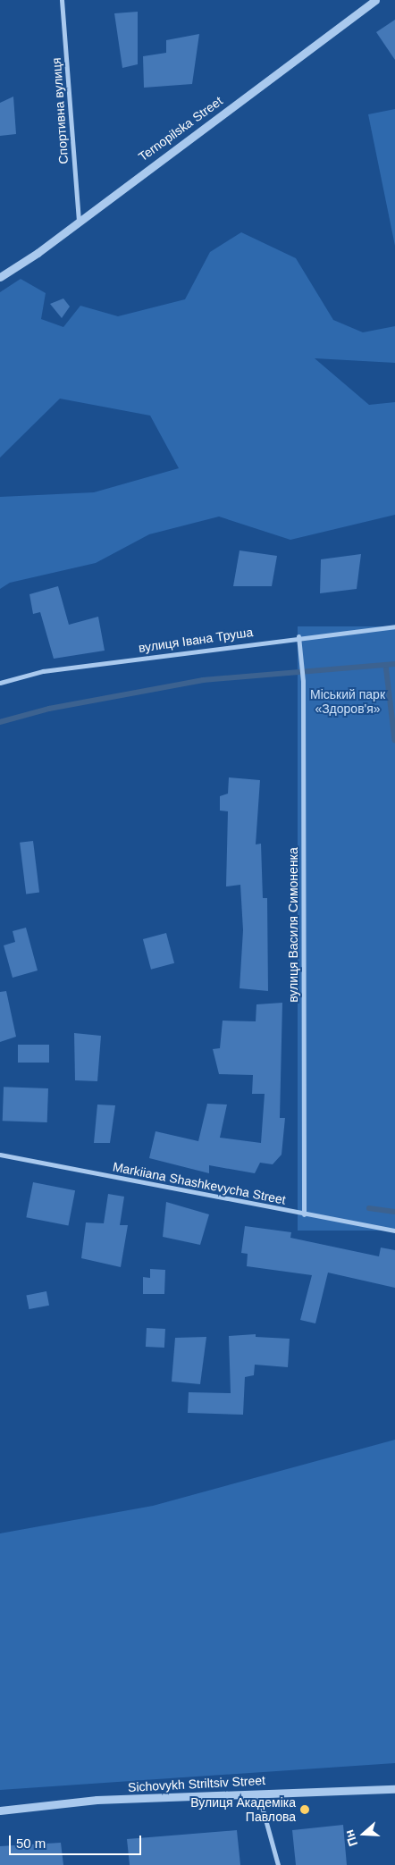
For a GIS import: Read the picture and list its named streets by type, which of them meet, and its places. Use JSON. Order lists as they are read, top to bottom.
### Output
{
  "streets": {
    "street": [
      "Спортивна вулиця",
      "Ternopilska Street",
      "вулиця Івана Труша",
      "вулиця Василя Симоненка",
      "Markiiana Shashkevycha Street",
      "Sichovykh Striltsiv Street"
    ]
  },
  "crossings": [
    ["Спортивна вулиця", "Ternopilska Street"],
    ["вулиця Івана Труша", "вулиця Василя Симоненка"],
    ["вулиця Василя Симоненка", "Markiiana Shashkevycha Street"]
  ],
  "parks": ["Міський парк «Здоров'я»"],
  "places": ["Вулиця Академіка Павлова"],
  "scale_bar": "50 m",
  "north": "left"
}
